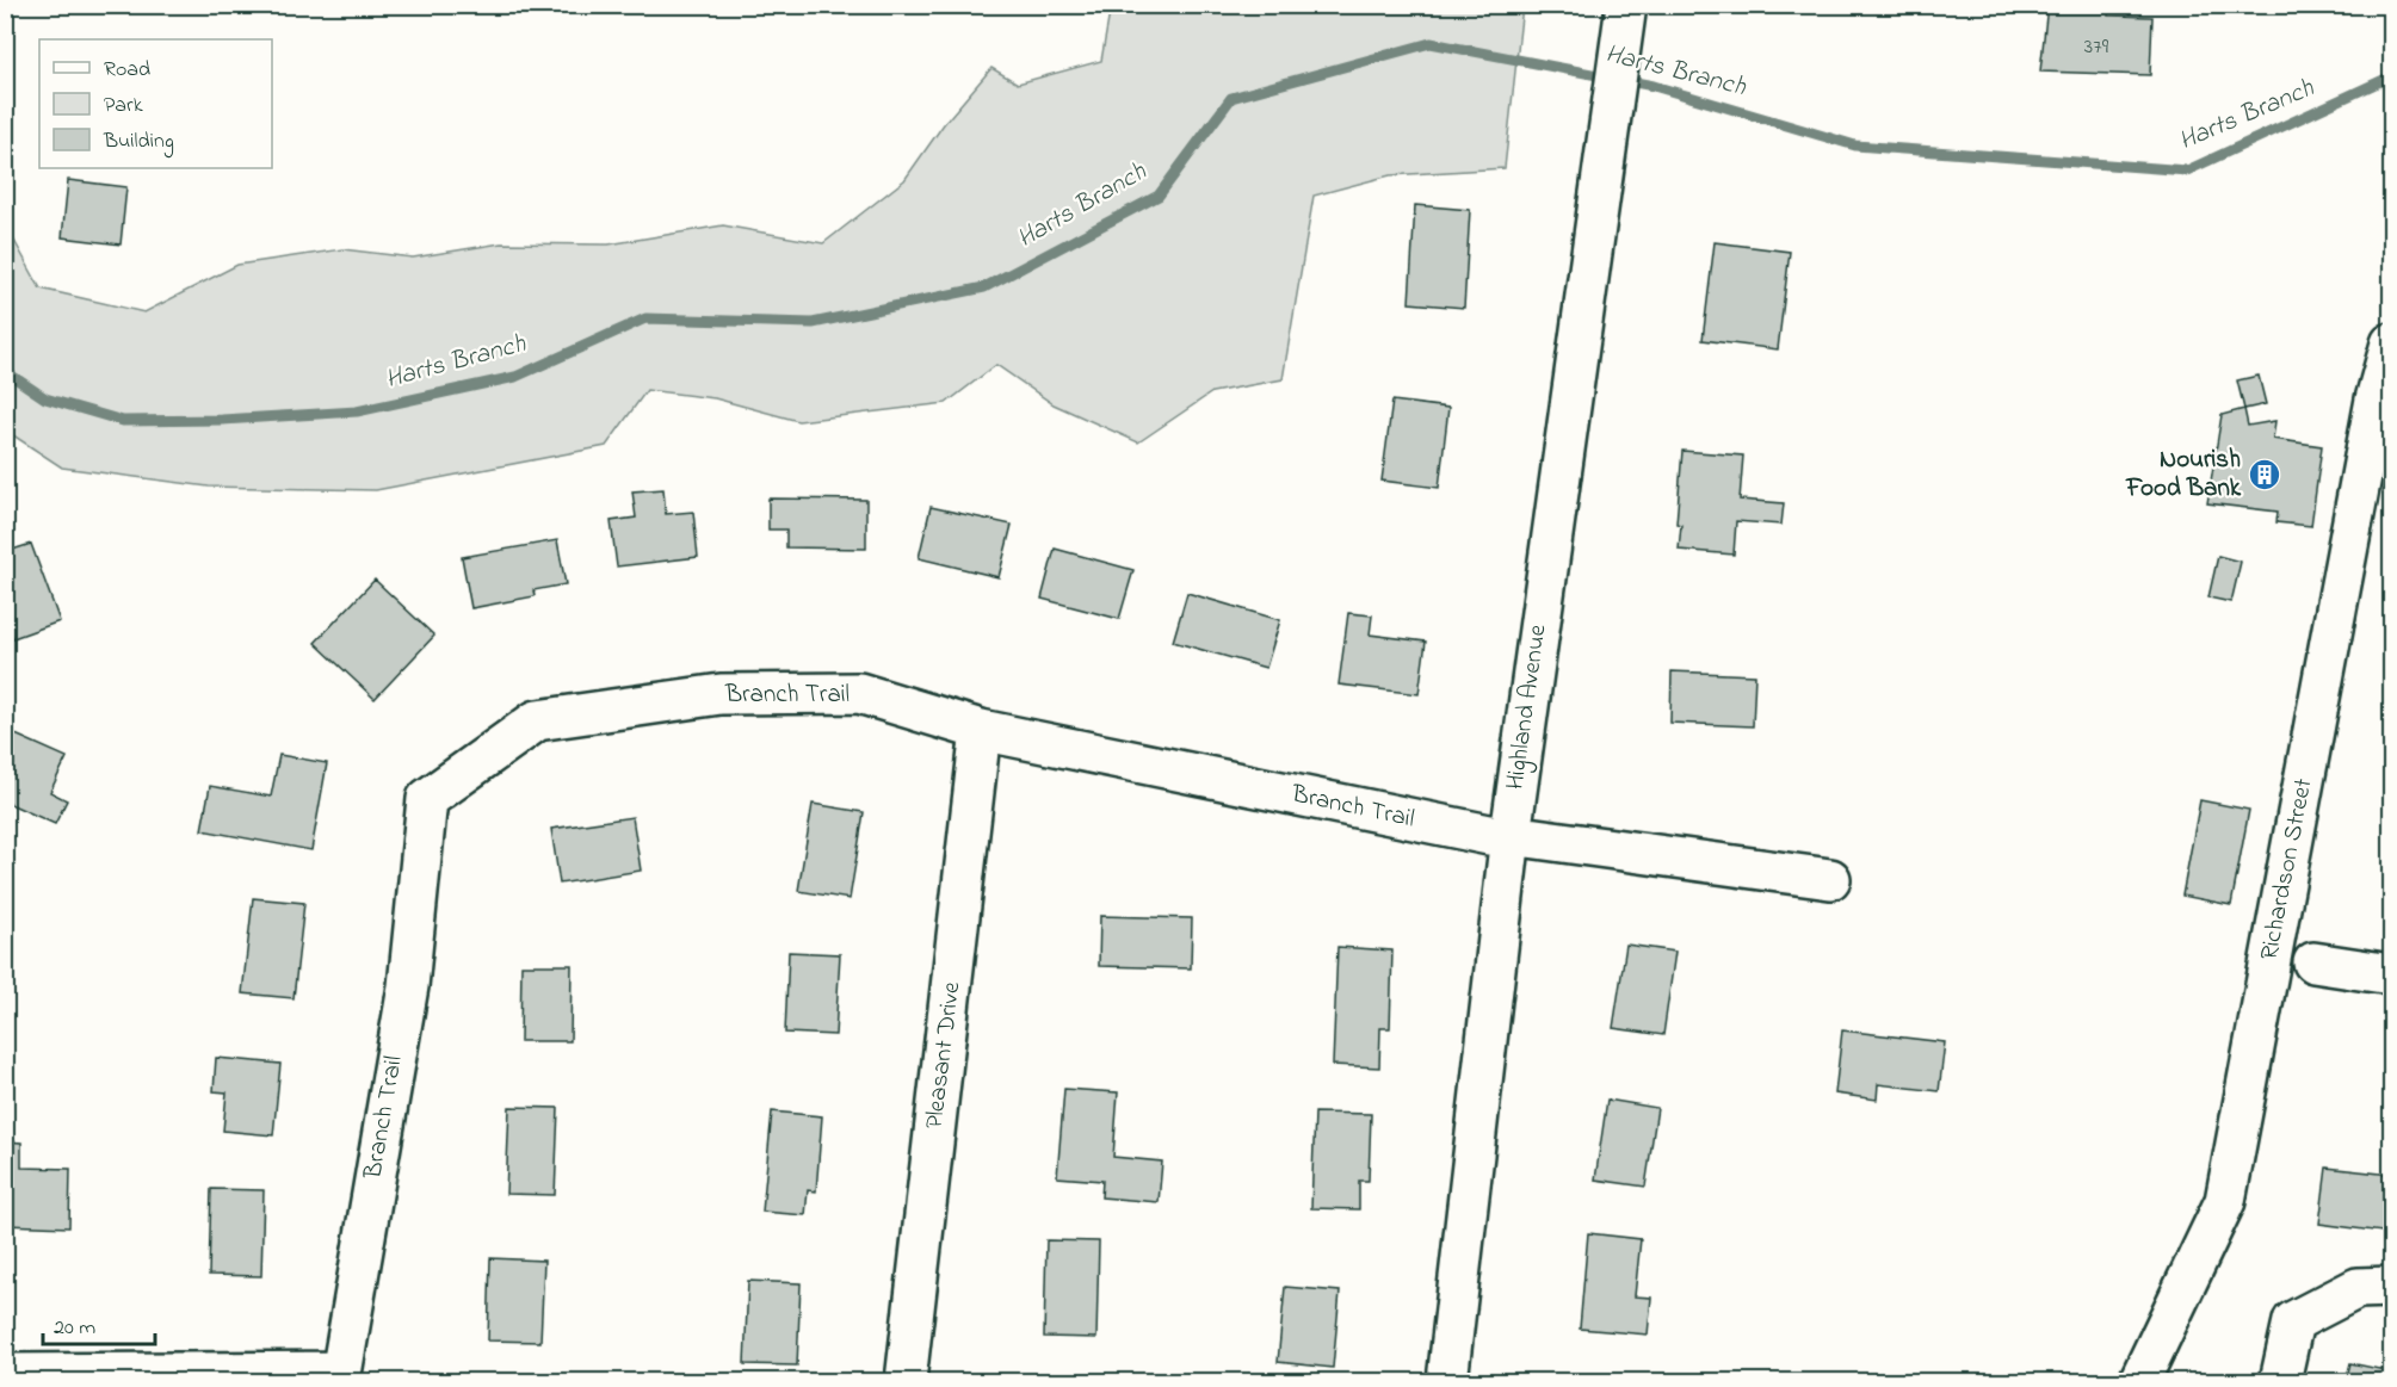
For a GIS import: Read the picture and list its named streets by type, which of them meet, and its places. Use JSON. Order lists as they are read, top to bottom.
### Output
{
  "streets": {
    "street": [
      "Branch Trail",
      "Highland Avenue",
      "Richardson Street",
      "Pleasant Drive"
    ]
  },
  "crossings": [
    ["Branch Trail", "Highland Avenue"],
    ["Branch Trail", "Pleasant Drive"]
  ],
  "water": ["Harts Branch"],
  "places": {
    "building": ["Nourish Food Bank"]
  },
  "house_numbers": ["379"],
  "legend": ["Road", "Park", "Building"],
  "scale_bar": "20 m"
}
